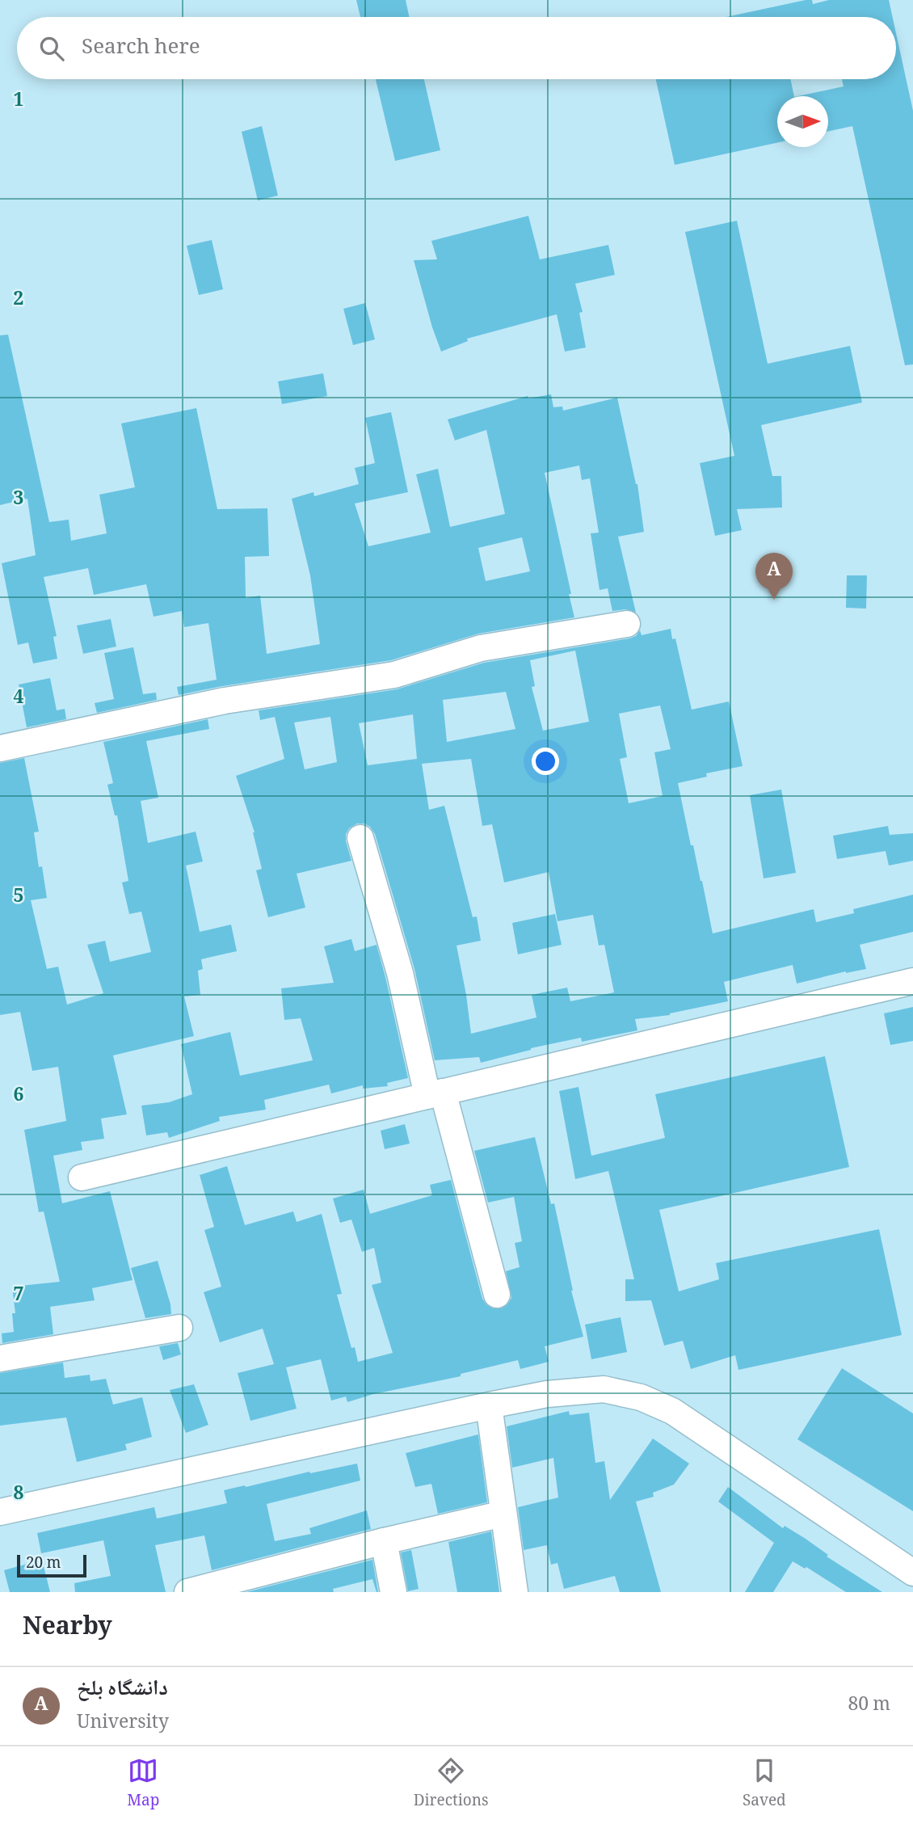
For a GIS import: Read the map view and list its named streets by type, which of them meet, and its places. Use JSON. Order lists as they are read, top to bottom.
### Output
{
  "scale_bar": "20 m",
  "north": "right",
  "page": {
    "search": "Search here",
    "pins": "A",
    "scale": "20 m",
    "heading": "Nearby",
    "list": [
      {
        "mark": "A",
        "name": "دانشگاه بلخ",
        "note": "University",
        "value": "80 m"
      }
    ],
    "nav": ["Map", "Directions", "Saved"]
  },
  "grid": {
    "rows": [
      "1",
      "2",
      "3",
      "4",
      "5",
      "6",
      "7",
      "8"
    ]
  }
}
